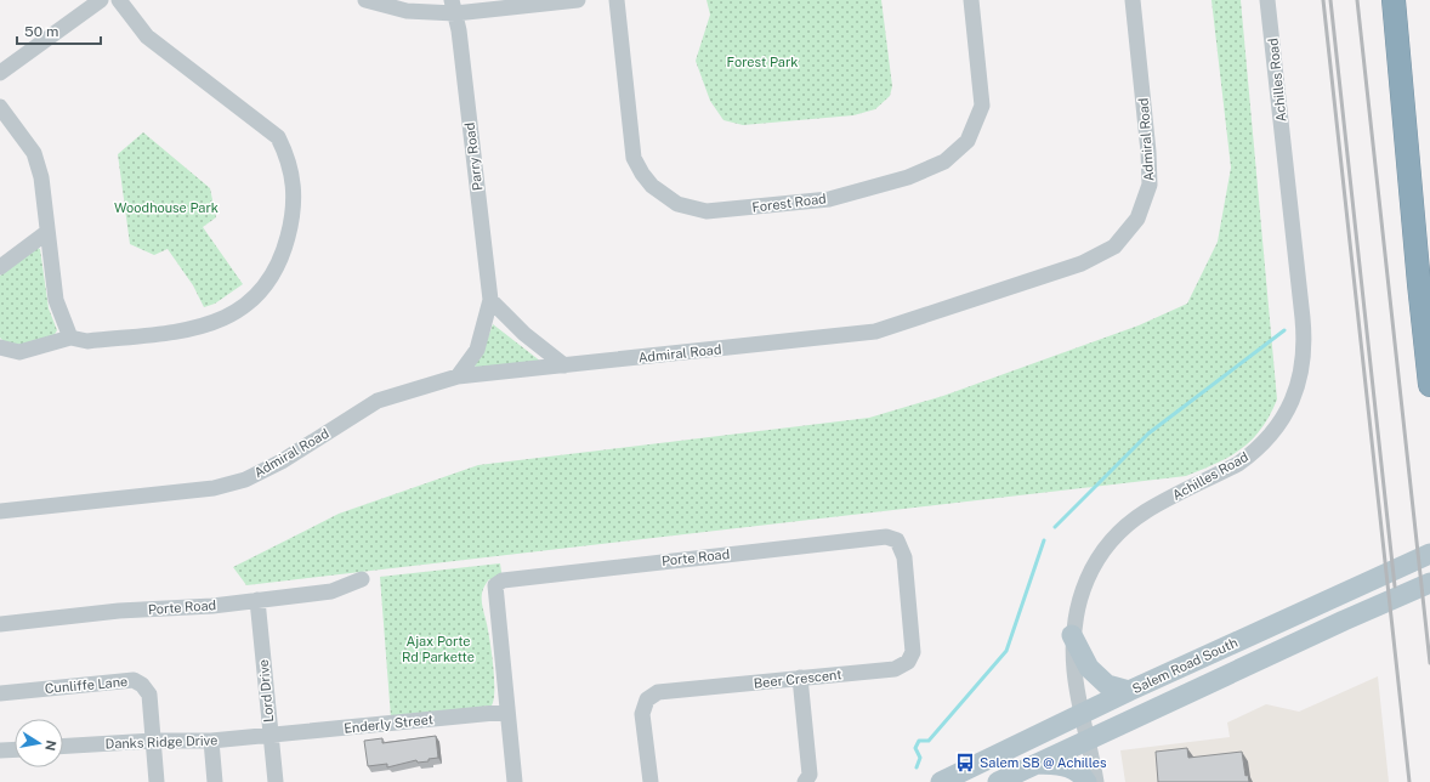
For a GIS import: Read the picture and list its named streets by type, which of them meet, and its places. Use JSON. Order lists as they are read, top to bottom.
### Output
{
  "streets": {
    "main road": ["Salem Road South"],
    "street": [
      "Achilles Road",
      "Admiral Road",
      "Parry Road",
      "Forest Road",
      "Porte Road",
      "Beer Crescent",
      "Cunliffe Lane",
      "Lord Drive",
      "Enderly Street",
      "Danks Ridge Drive"
    ]
  },
  "crossings": [
    ["Achilles Road", "Salem Road South"],
    ["Admiral Road", "Parry Road"],
    ["Porte Road", "Beer Crescent"],
    ["Porte Road", "Lord Drive"],
    ["Porte Road", "Enderly Street"],
    ["Cunliffe Lane", "Danks Ridge Drive"],
    ["Lord Drive", "Enderly Street"],
    ["Lord Drive", "Danks Ridge Drive"],
    ["Enderly Street", "Danks Ridge Drive"]
  ],
  "parks": ["Forest Park", "Woodhouse Park", "Ajax Porte Rd Parkette"],
  "places": {
    "bus stop": ["Salem SB @ Achilles"]
  },
  "scale_bar": "50 m",
  "north": "right"
}
